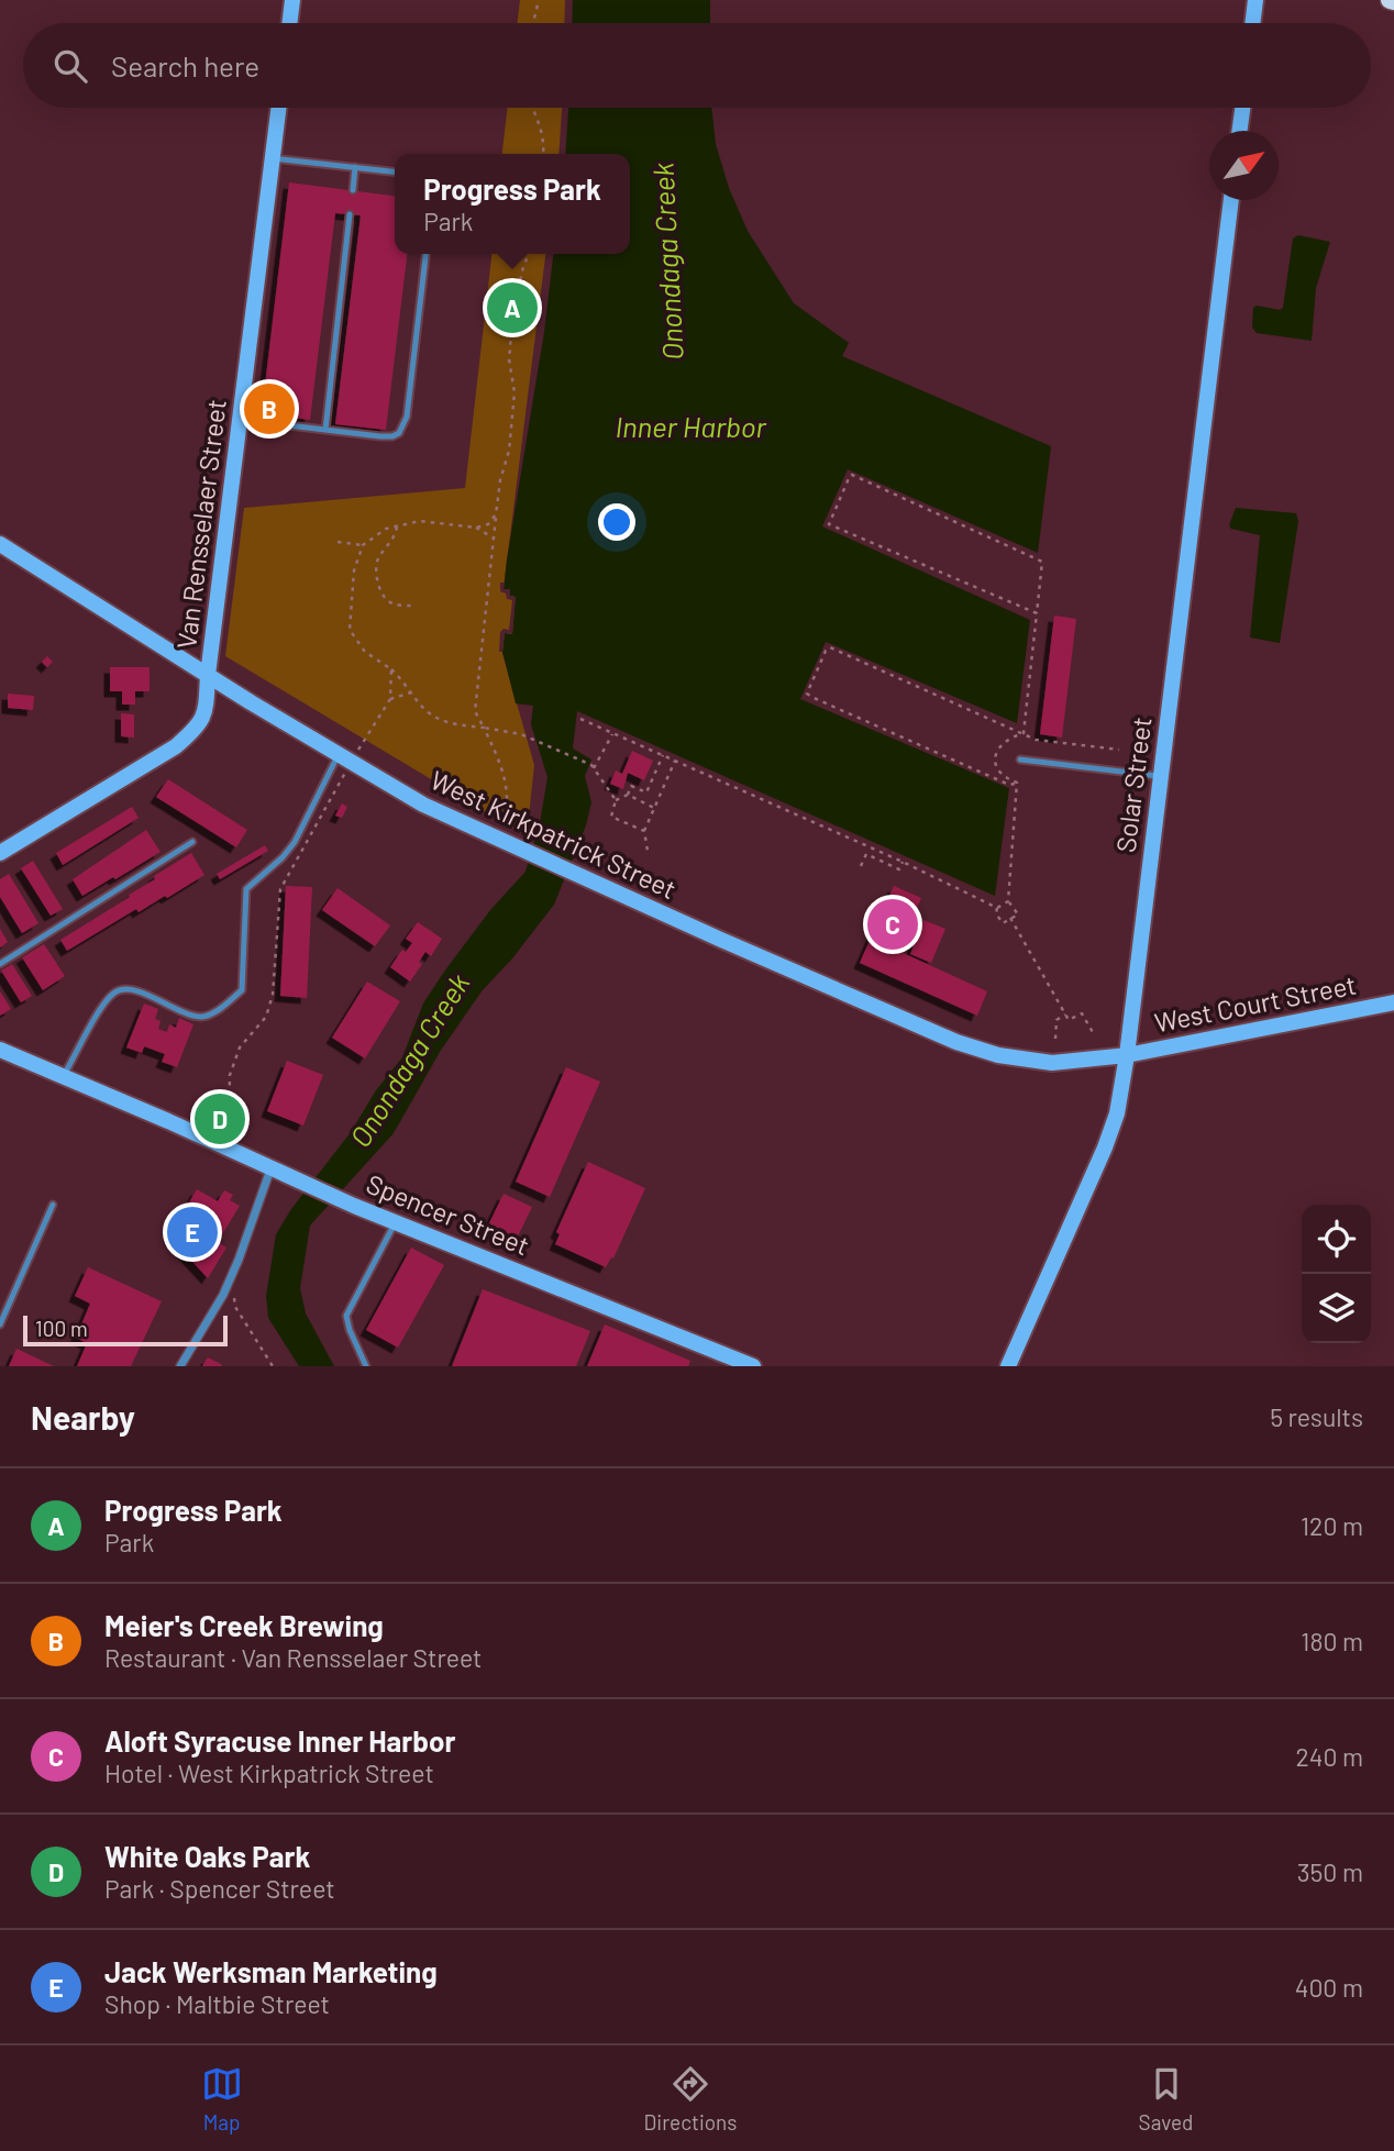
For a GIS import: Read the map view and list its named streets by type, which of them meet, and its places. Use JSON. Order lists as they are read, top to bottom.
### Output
{
  "streets": {
    "street": [
      "Van Rensselaer Street",
      "Solar Street",
      "West Kirkpatrick Street",
      "West Court Street",
      "Spencer Street"
    ]
  },
  "crossings": [
    ["Van Rensselaer Street", "West Kirkpatrick Street"],
    ["Solar Street", "West Kirkpatrick Street"],
    ["Solar Street", "West Court Street"],
    ["West Kirkpatrick Street", "West Court Street"]
  ],
  "water": ["Onondaga Creek", "Inner Harbor"],
  "scale_bar": "100 m",
  "north": "top right",
  "page": {
    "search": "Search here",
    "popup": ["Progress Park", "Park"],
    "pins": [
      "A",
      "B",
      "C",
      "D",
      "E"
    ],
    "scale": "100 m",
    "heading": ["Nearby", "5 results"],
    "list": [
      {
        "mark": "A",
        "name": "Progress Park",
        "note": "Park",
        "value": "120 m"
      },
      {
        "mark": "B",
        "name": "Meier's Creek Brewing",
        "note": "Restaurant · Van Rensselaer Street",
        "value": "180 m"
      },
      {
        "mark": "C",
        "name": "Aloft Syracuse Inner Harbor",
        "note": "Hotel · West Kirkpatrick Street",
        "value": "240 m"
      },
      {
        "mark": "D",
        "name": "White Oaks Park",
        "note": "Park · Spencer Street",
        "value": "350 m"
      },
      {
        "mark": "E",
        "name": "Jack Werksman Marketing",
        "note": "Shop · Maltbie Street",
        "value": "400 m"
      }
    ],
    "nav": ["Map", "Directions", "Saved"]
  }
}
